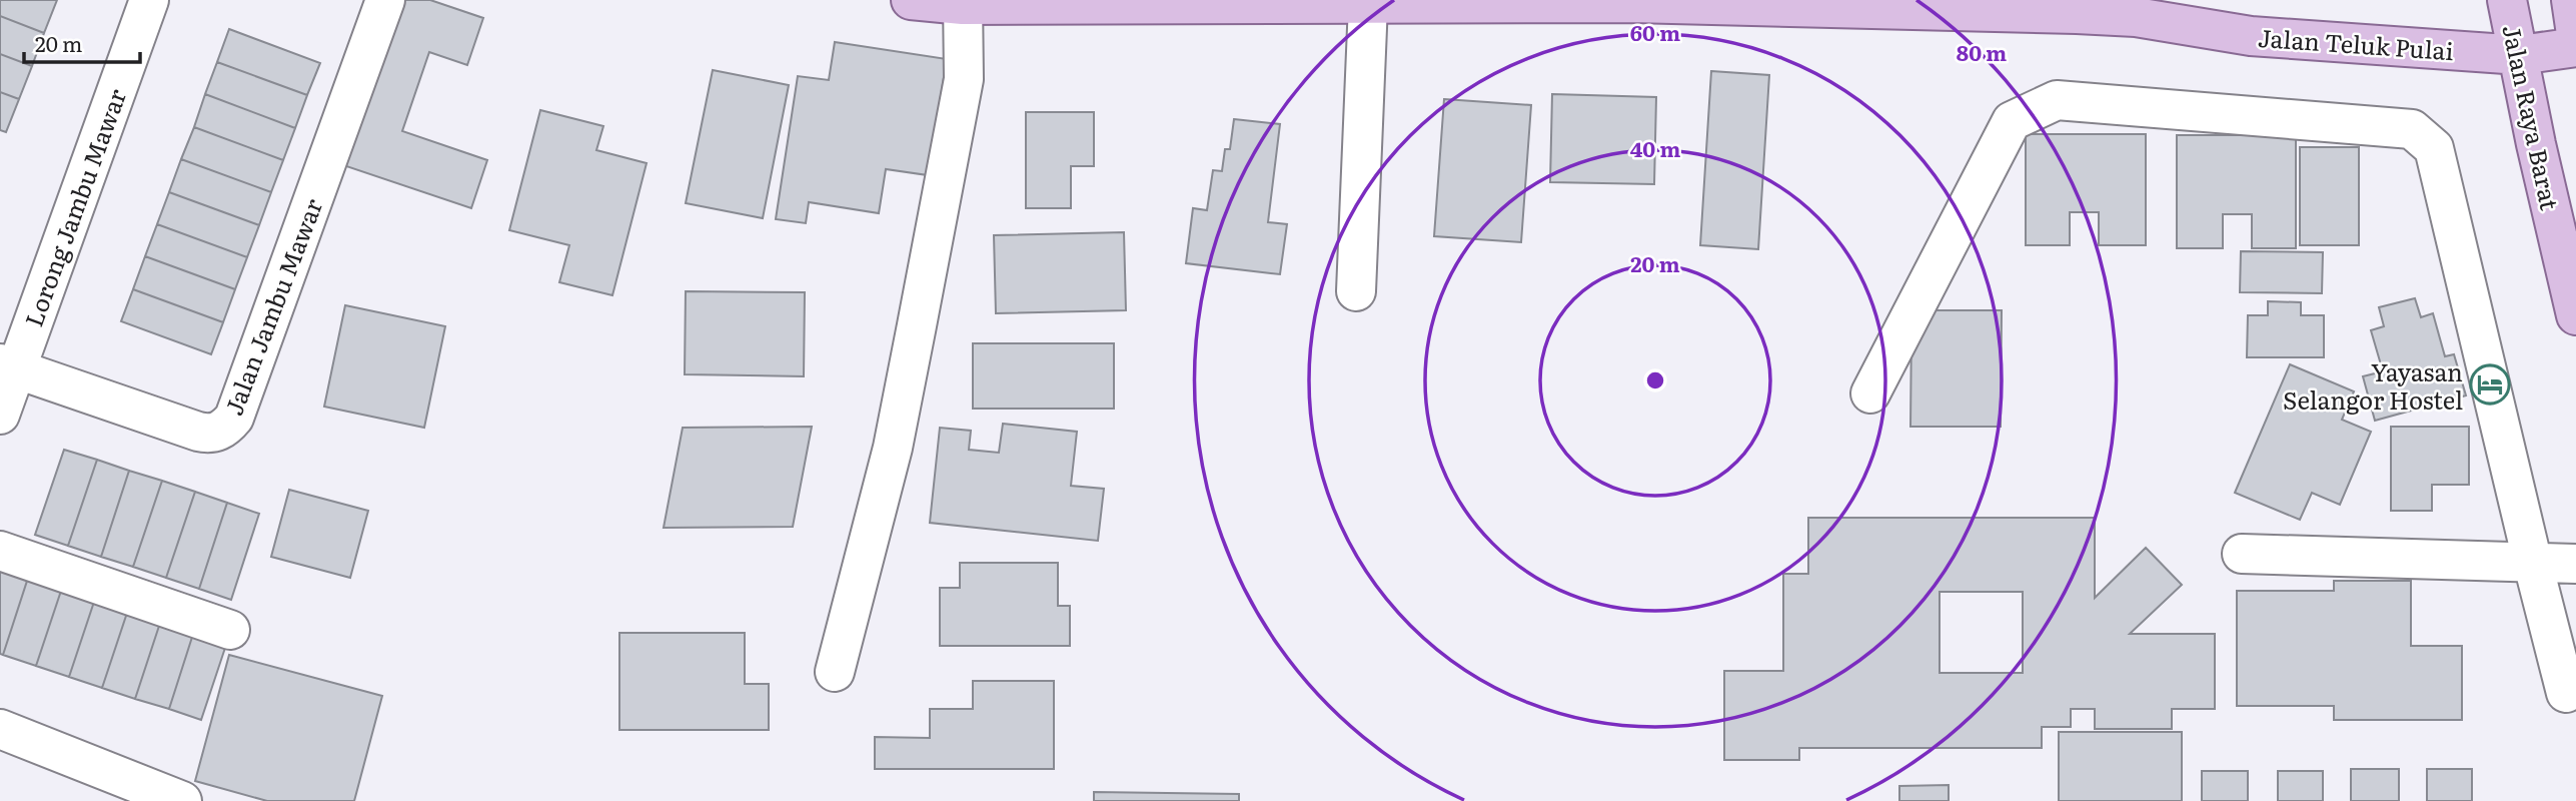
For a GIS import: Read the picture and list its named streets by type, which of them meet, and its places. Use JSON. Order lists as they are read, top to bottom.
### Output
{
  "streets": {
    "main road": ["Jalan Teluk Pulai", "Jalan Raya Barat"],
    "street": ["Lorong Jambu Mawar", "Jalan Jambu Mawar"]
  },
  "crossings": [
    ["Jalan Teluk Pulai", "Jalan Raya Barat"],
    ["Lorong Jambu Mawar", "Jalan Jambu Mawar"]
  ],
  "places": {
    "hotel": ["Yayasan Selangor Hostel"]
  },
  "scale_bar": "20 m",
  "rings": [
    "60 m",
    "80 m",
    "40 m",
    "20 m"
  ]
}
